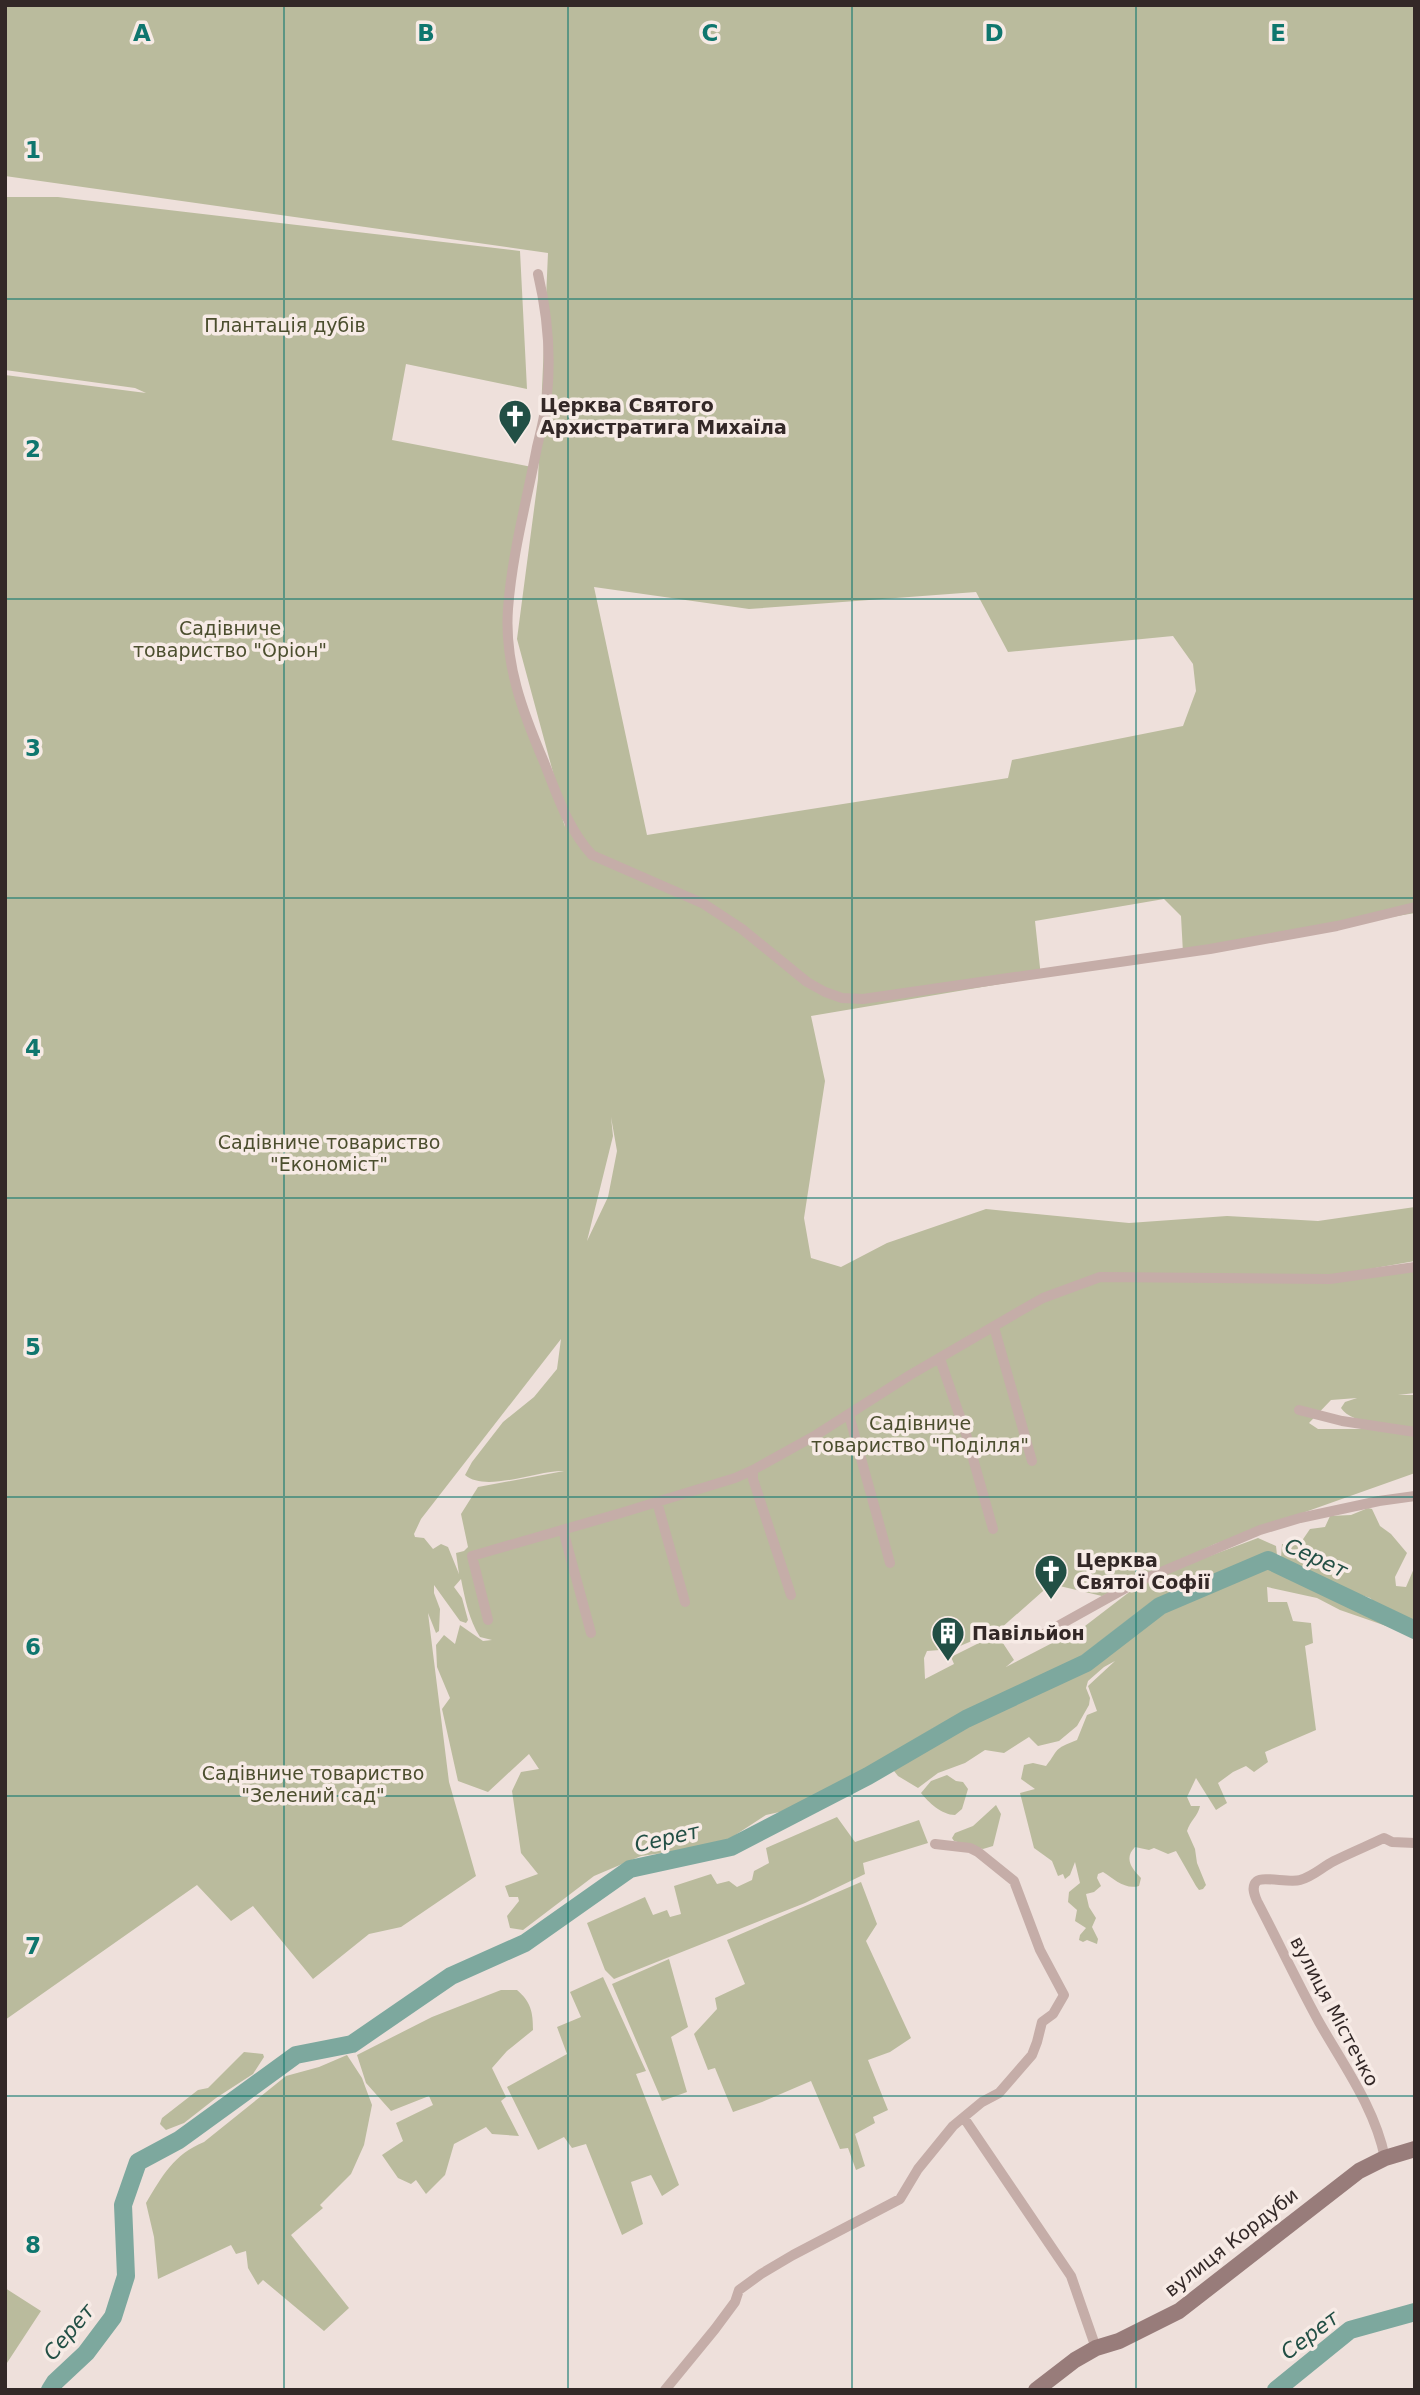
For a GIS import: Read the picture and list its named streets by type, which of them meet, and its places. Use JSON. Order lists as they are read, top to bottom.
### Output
{
  "streets": {
    "street": ["вулиця Містечко", "вулиця Кордуби"]
  },
  "crossings": [
    ["вулиця Містечко", "вулиця Кордуби"]
  ],
  "water": ["Серет"],
  "parks": [
    "Плантація дубів",
    "Садівниче товариство \"Оріон\"",
    "Садівниче товариство \"Економіст\"",
    "Садівниче товариство \"Поділля\"",
    "Садівниче товариство \"Зелений сад\""
  ],
  "places": {
    "church": ["Церква Святого Архистратига Михаїла", "Церква Святої Софії"],
    "building": ["Павільйон"]
  },
  "grid": {
    "columns": [
      "A",
      "B",
      "C",
      "D",
      "E"
    ],
    "rows": [
      "1",
      "2",
      "3",
      "4",
      "5",
      "6",
      "7",
      "8"
    ]
  }
}
